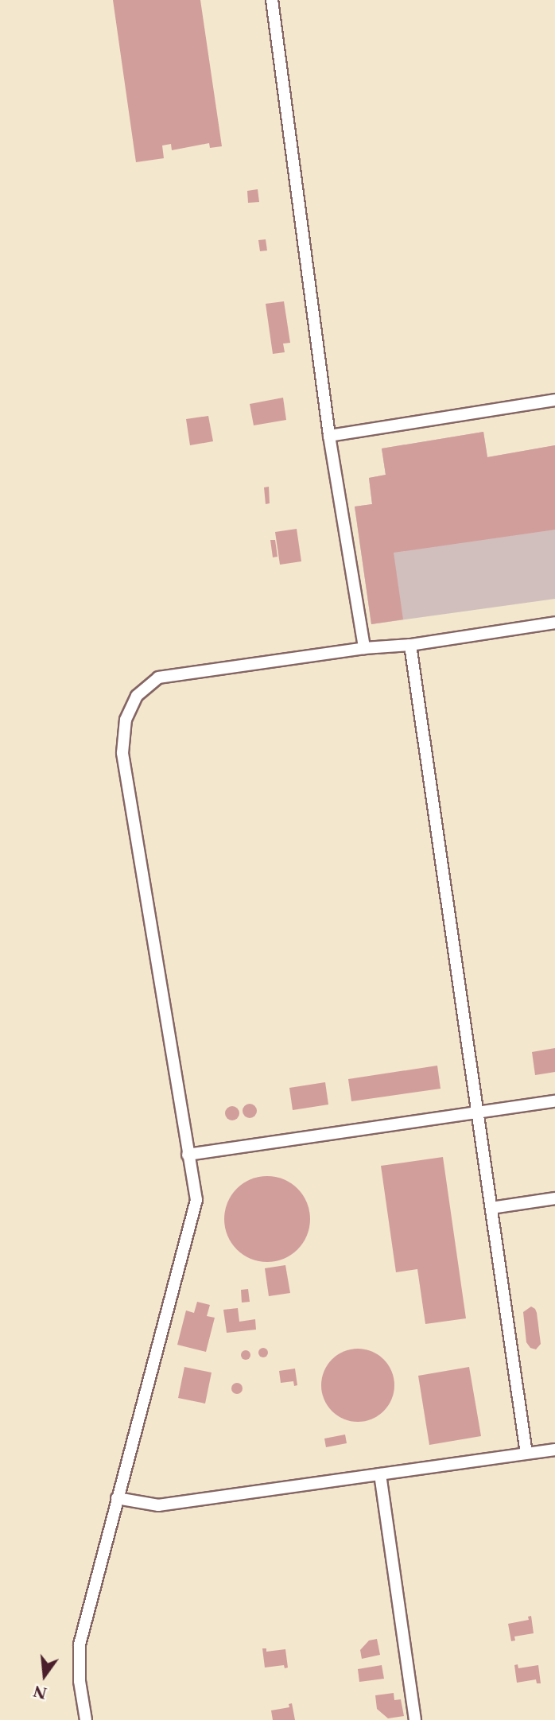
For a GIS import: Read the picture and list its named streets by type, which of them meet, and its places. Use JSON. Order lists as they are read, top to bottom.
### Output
{
  "north": "bottom"
}
